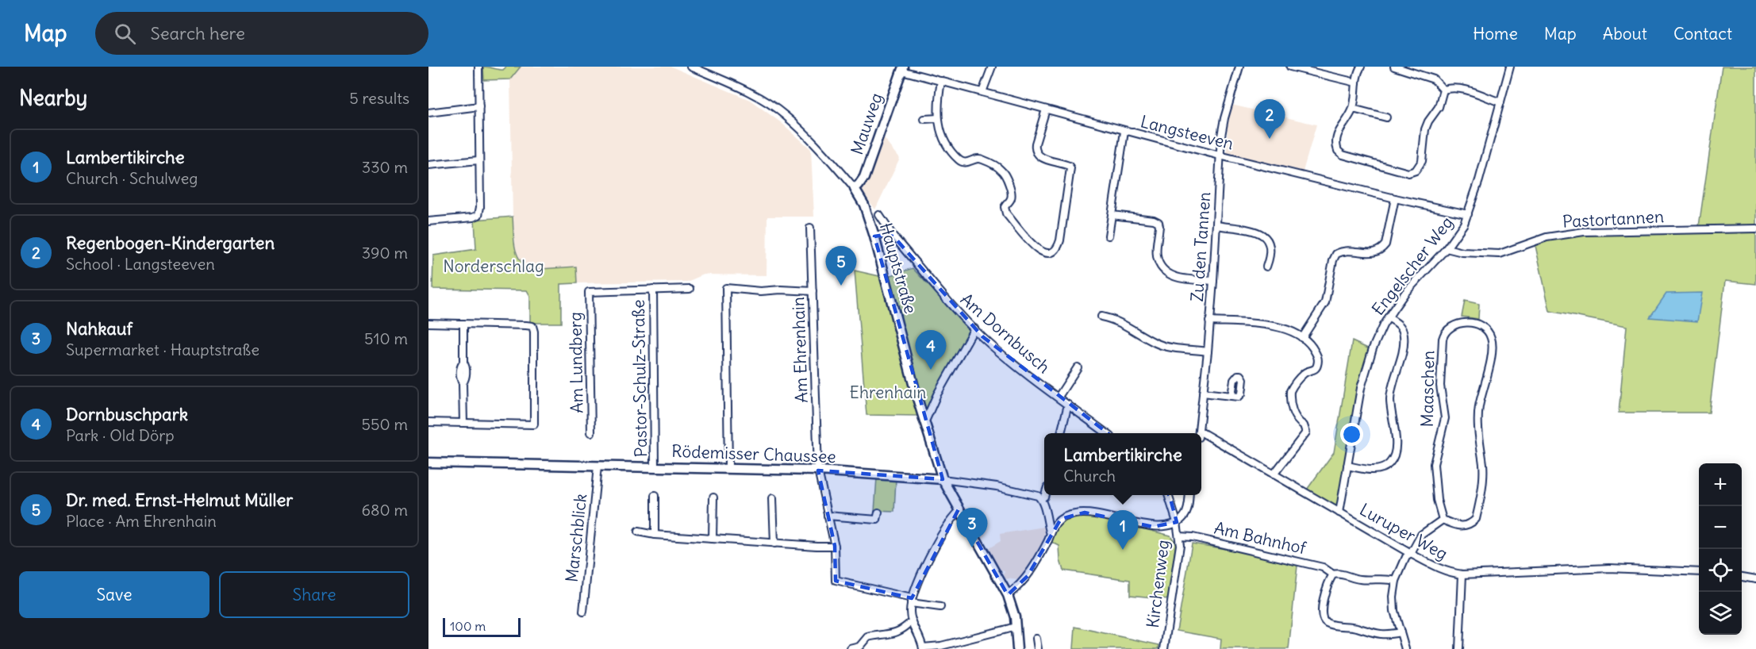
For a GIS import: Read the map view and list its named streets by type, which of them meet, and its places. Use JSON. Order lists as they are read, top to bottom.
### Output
{
  "streets": {
    "street": [
      "Mauweg",
      "Langsteeven",
      "Pastortannen",
      "Zu den Tannen",
      "Engelscher Weg",
      "Hauptstraße",
      "Am Dornbusch",
      "Am Ehrenhain",
      "Am Lundberg",
      "Pastor-Schulz-Straße",
      "Maaschen",
      "Rödemisser Chaussee",
      "Luruper Weg",
      "Marschblick",
      "Am Bahnhof",
      "Kirchenweg"
    ]
  },
  "crossings": [
    ["Mauweg", "Langsteeven"],
    ["Mauweg", "Hauptstraße"],
    ["Langsteeven", "Zu den Tannen"],
    ["Langsteeven", "Engelscher Weg"],
    ["Pastortannen", "Engelscher Weg"],
    ["Engelscher Weg", "Luruper Weg"],
    ["Hauptstraße", "Rödemisser Chaussee"],
    ["Am Ehrenhain", "Rödemisser Chaussee"],
    ["Am Lundberg", "Pastor-Schulz-Straße"],
    ["Pastor-Schulz-Straße", "Rödemisser Chaussee"],
    ["Rödemisser Chaussee", "Marschblick"],
    ["Am Bahnhof", "Kirchenweg"]
  ],
  "parks": ["Norderschlag", "Ehrenhain"],
  "scale_bar": "100 m",
  "page": {
    "header": "Map",
    "search": "Search here",
    "nav": [
      "Home",
      "Map",
      "About",
      "Contact"
    ],
    "heading": ["Nearby", "5 results"],
    "pins": [
      "2",
      "5",
      "4",
      "3",
      "1"
    ],
    "list": [
      {
        "mark": "1",
        "name": "Lambertikirche",
        "note": "Church · Schulweg",
        "value": "330 m"
      },
      {
        "mark": "2",
        "name": "Regenbogen-Kindergarten",
        "note": "School · Langsteeven",
        "value": "390 m"
      },
      {
        "mark": "3",
        "name": "Nahkauf",
        "note": "Supermarket · Hauptstraße",
        "value": "510 m"
      },
      {
        "mark": "4",
        "name": "Dornbuschpark",
        "note": "Park · Old Dörp",
        "value": "550 m"
      },
      {
        "mark": "5",
        "name": "Dr. med. Ernst-Helmut Müller",
        "note": "Place · Am Ehrenhain",
        "value": "680 m"
      }
    ],
    "popup": ["Lambertikirche", "Church"],
    "map_buttons": ["+", "−"],
    "buttons": ["Save", "Share"],
    "scale": "100 m"
  }
}
